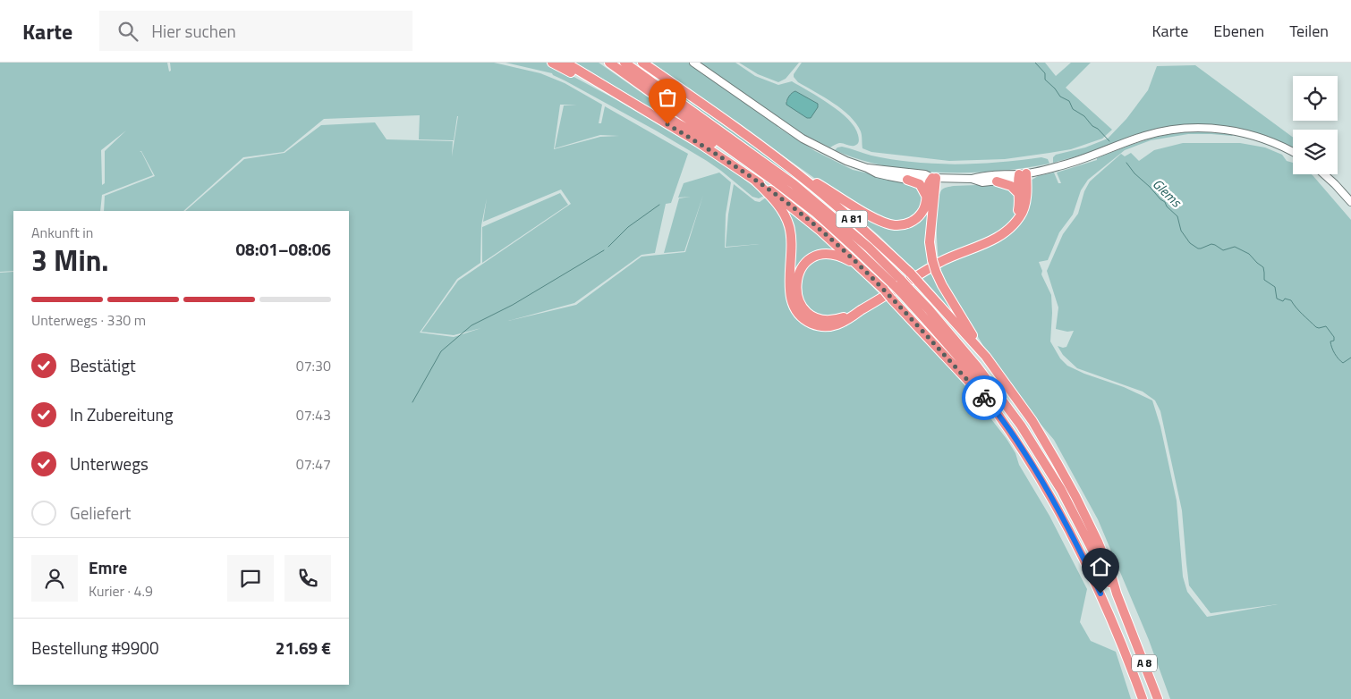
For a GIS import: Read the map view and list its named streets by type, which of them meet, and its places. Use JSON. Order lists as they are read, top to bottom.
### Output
{
  "streets": {
    "highway": ["A 81", "A 8"]
  },
  "crossings": [
    ["A 81", "A 8"]
  ],
  "water": ["Glems"],
  "page": {
    "header": "Karte",
    "search": "Hier suchen",
    "nav": ["Karte", "Ebenen", "Teilen"],
    "heading": ["3 Min.", "Ankunft in", "08:01–08:06"],
    "panel": [
      "Emre",
      "Kurier · 4.9",
      "Bestellung #9900",
      "21.69 €"
    ],
    "bar": "Unterwegs · 330 m",
    "list": [
      ["Bestätigt", "07:30"],
      ["In Zubereitung", "07:43"],
      ["Unterwegs", "07:47"],
      "Geliefert"
    ]
  }
}
